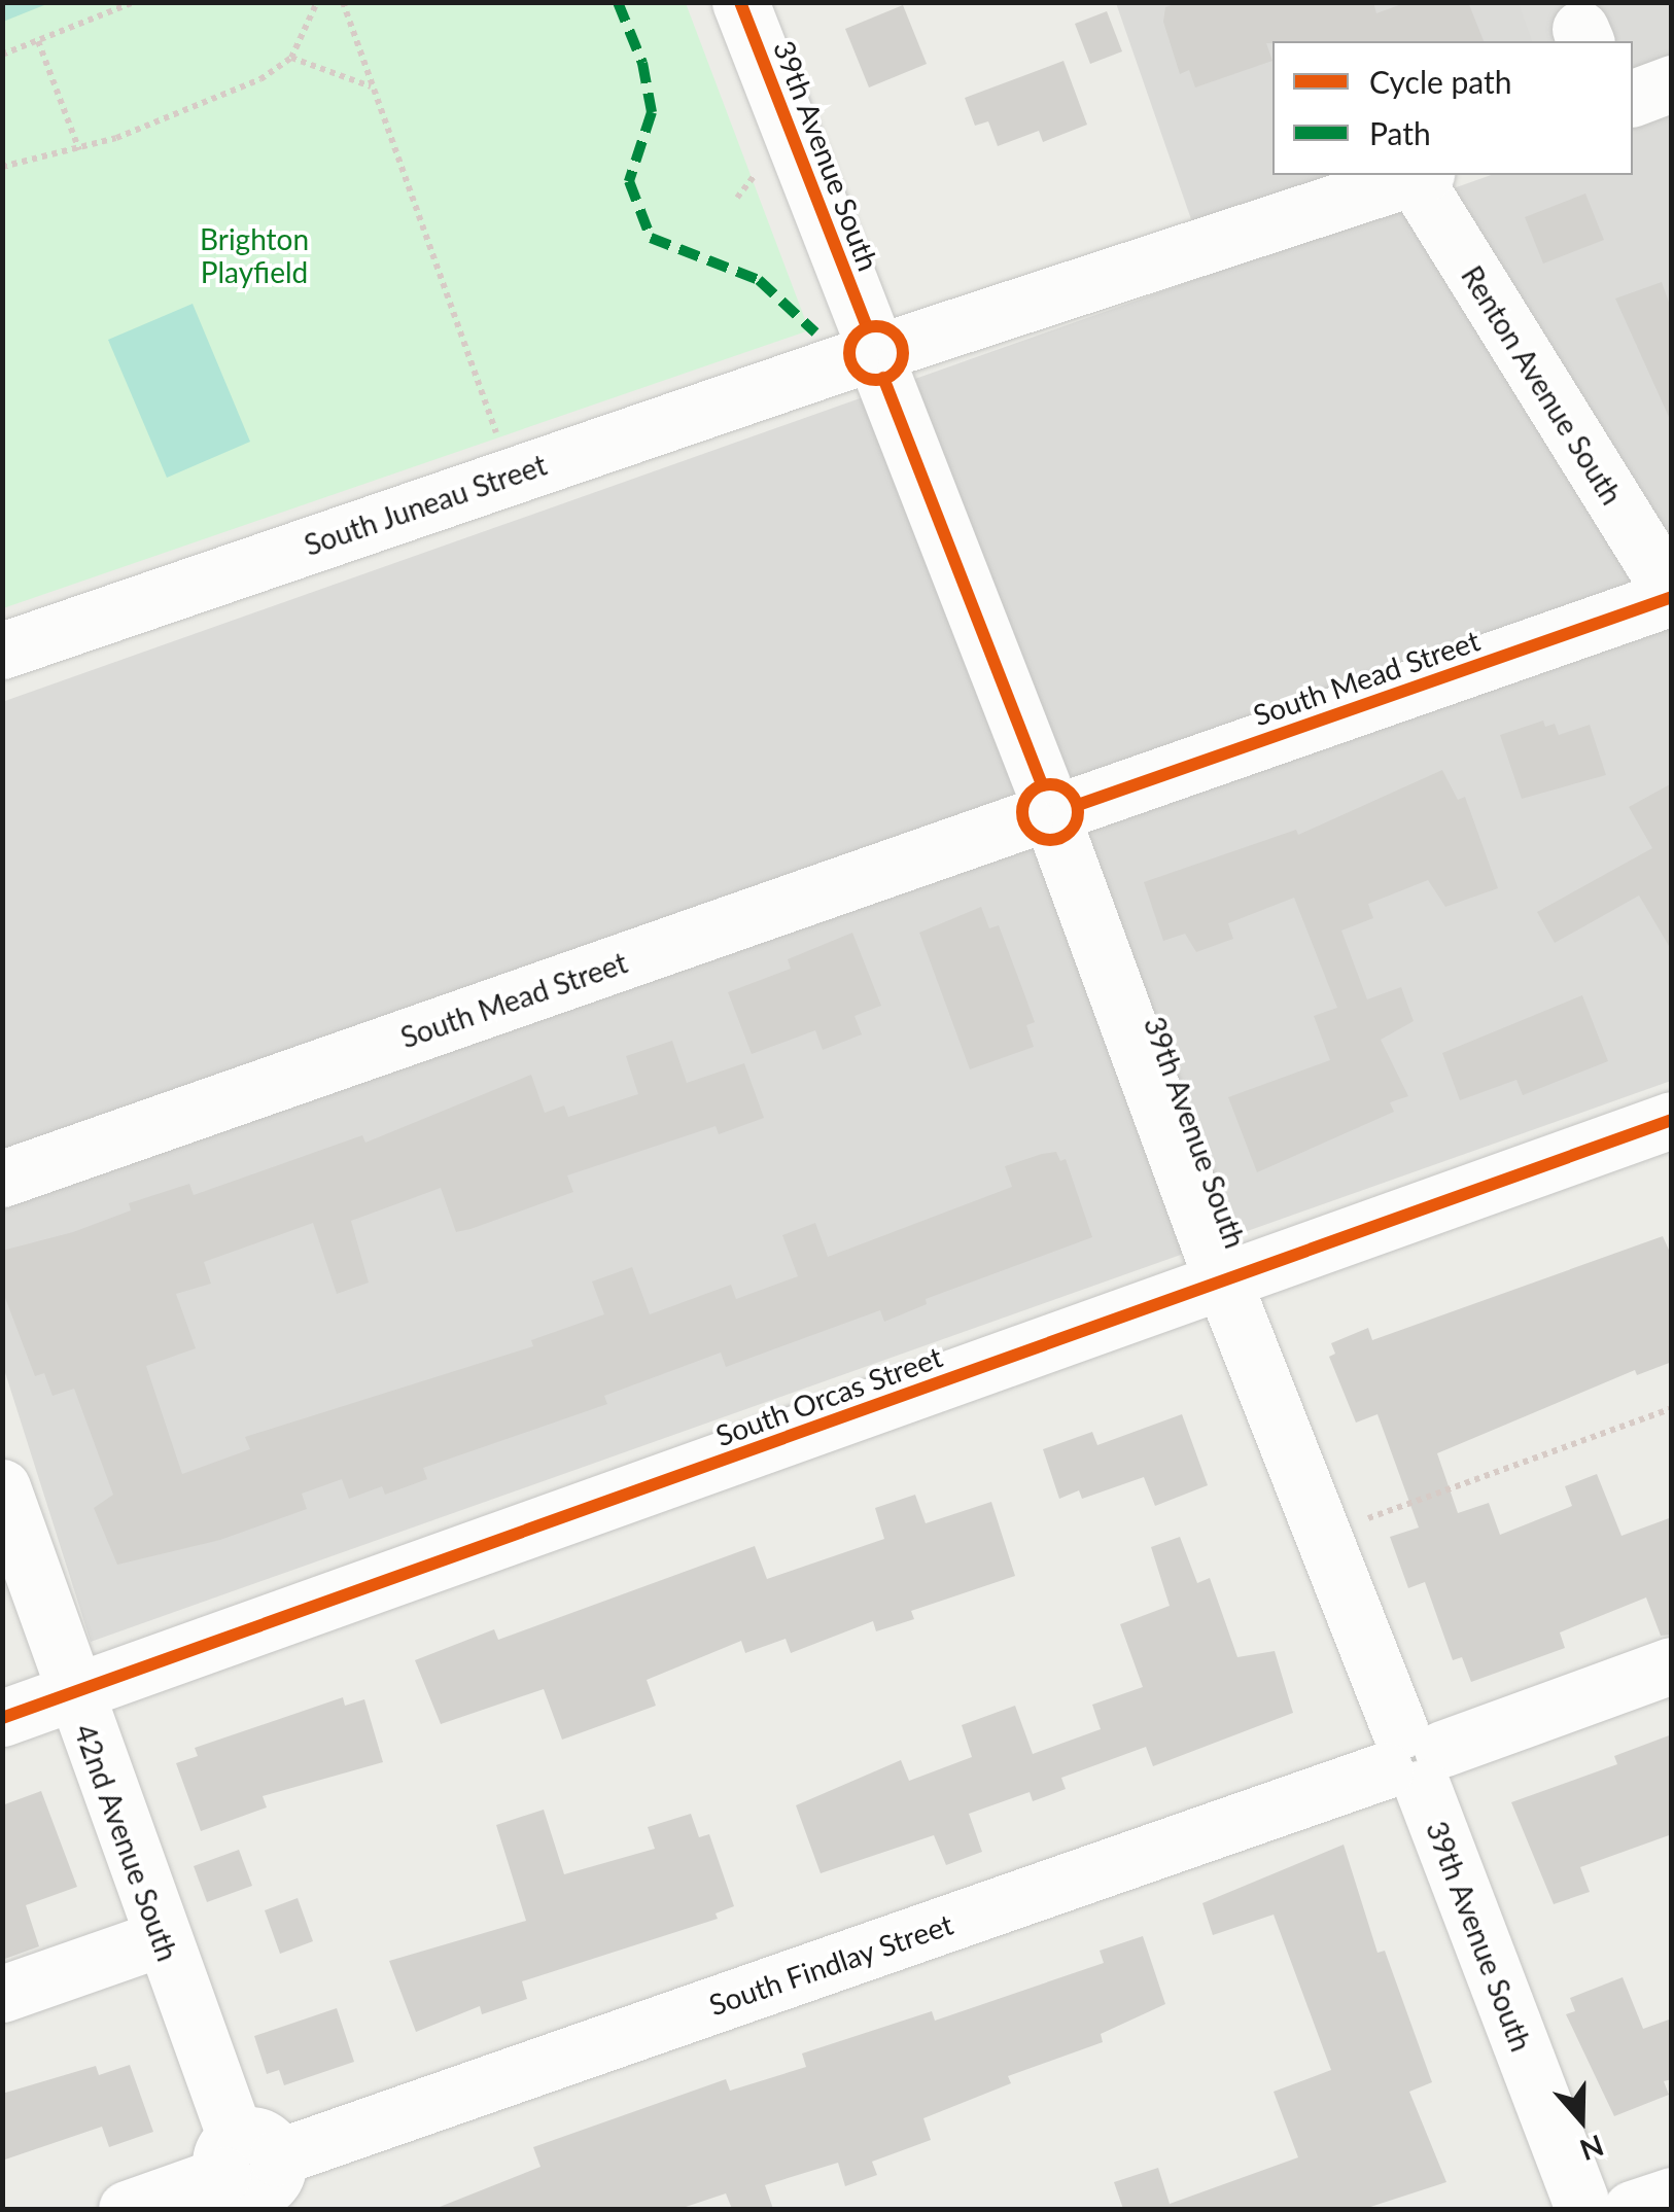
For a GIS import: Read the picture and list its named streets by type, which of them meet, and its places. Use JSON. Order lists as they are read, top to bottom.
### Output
{
  "streets": {
    "street": [
      "39th Avenue South",
      "Renton Avenue South",
      "South Juneau Street",
      "South Mead Street",
      "South Orcas Street",
      "42nd Avenue South",
      "South Findlay Street"
    ]
  },
  "crossings": [
    ["39th Avenue South", "South Juneau Street"],
    ["39th Avenue South", "South Mead Street"],
    ["39th Avenue South", "South Orcas Street"],
    ["39th Avenue South", "South Findlay Street"],
    ["Renton Avenue South", "South Juneau Street"],
    ["Renton Avenue South", "South Mead Street"],
    ["South Orcas Street", "42nd Avenue South"],
    ["42nd Avenue South", "South Findlay Street"]
  ],
  "parks": ["Brighton Playfield"],
  "legend": ["Cycle path", "Path"],
  "north": "bottom"
}
